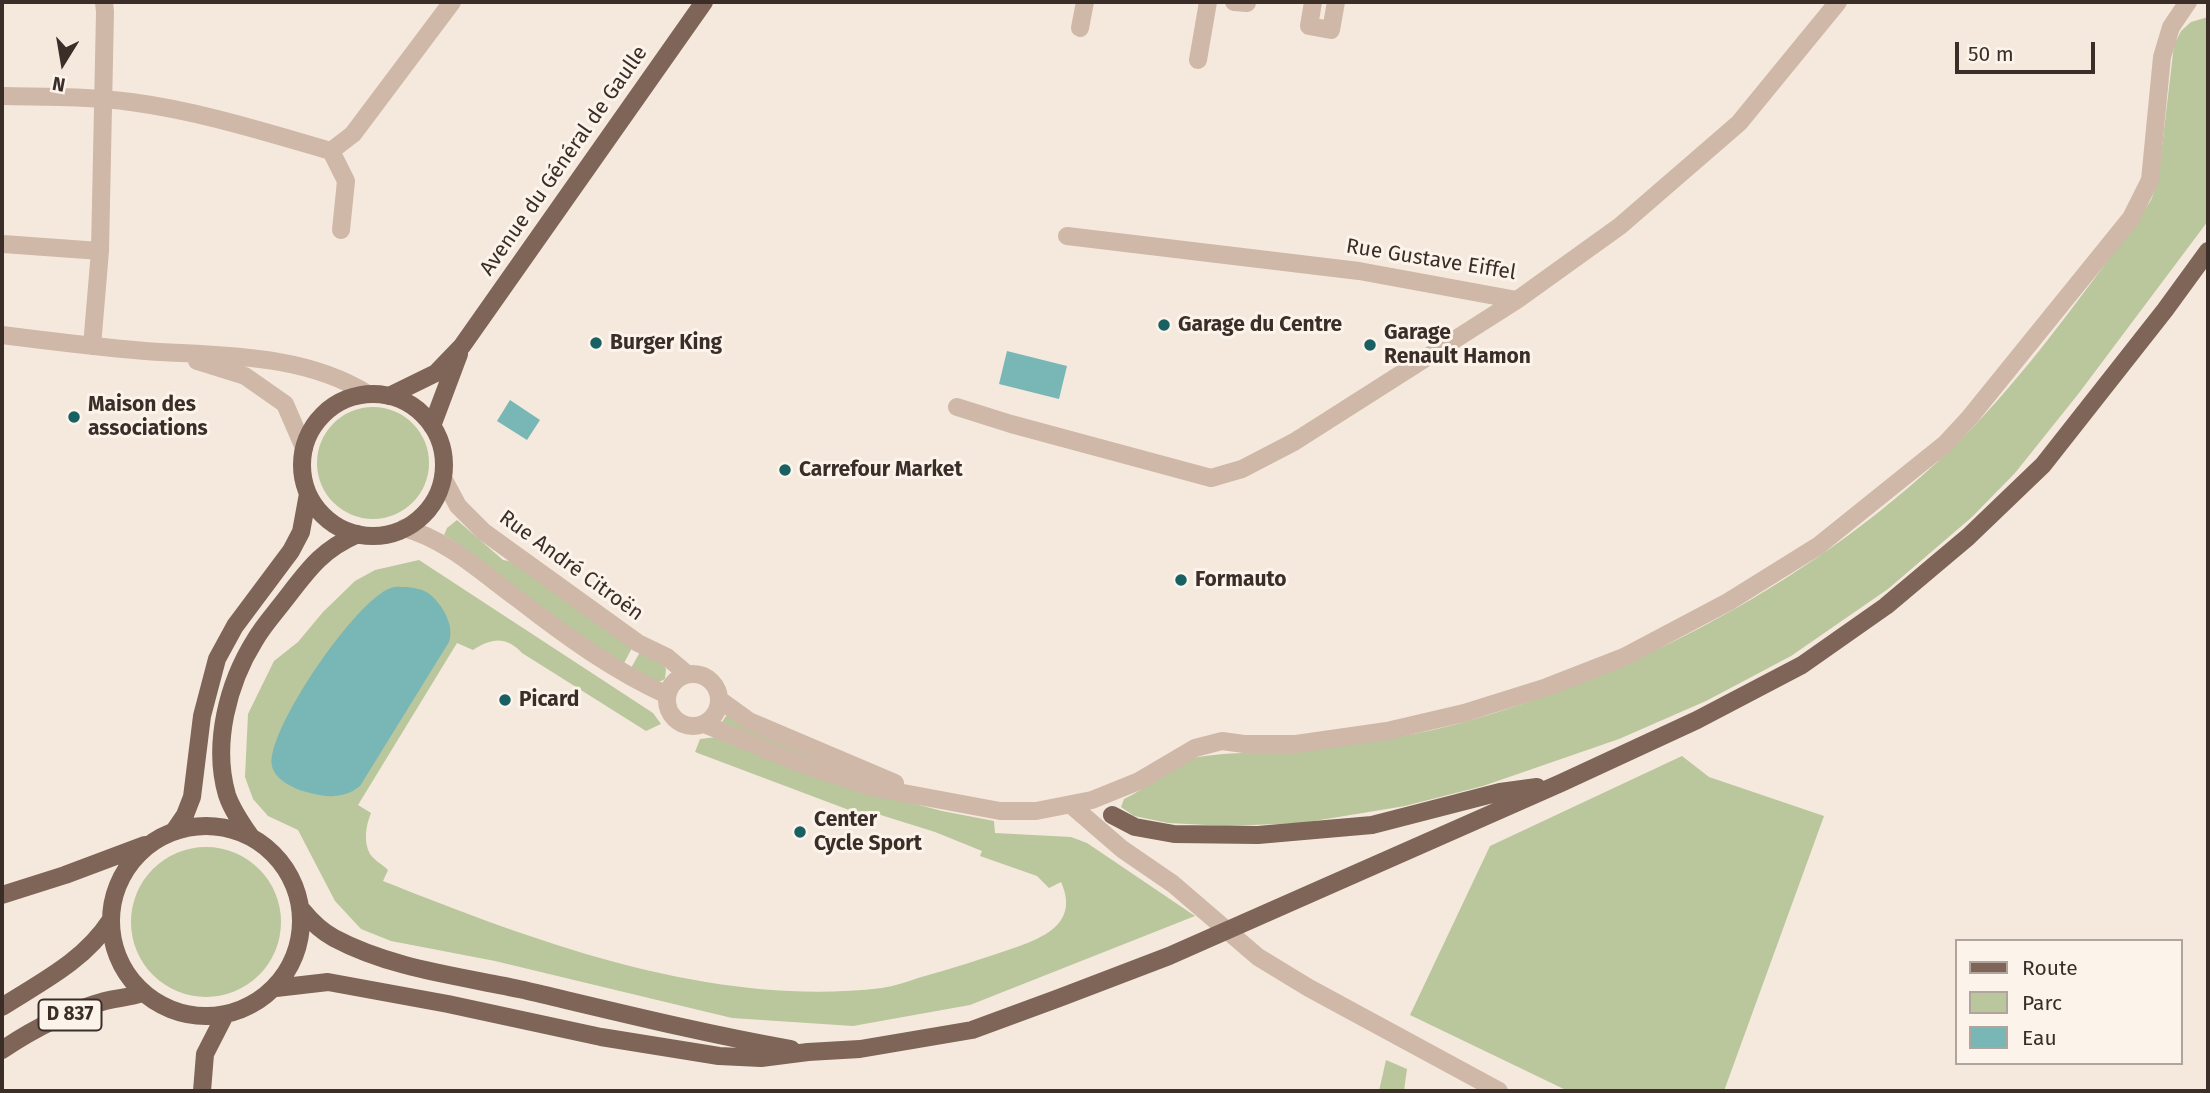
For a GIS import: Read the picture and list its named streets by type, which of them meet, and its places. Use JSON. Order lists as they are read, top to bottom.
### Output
{
  "streets": {
    "main road": ["Avenue du Général de Gaulle", "D 837"],
    "street": ["Rue Gustave Eiffel", "Rue André Citroën"]
  },
  "crossings": [
    ["Avenue du Général de Gaulle", "Rue André Citroën"]
  ],
  "places": [
    "Garage du Centre",
    "Burger King",
    "Garage Renault Hamon",
    "Maison des associations",
    "Carrefour Market",
    "Formauto",
    "Picard",
    "Center Cycle Sport"
  ],
  "legend": ["Route", "Parc", "Eau"],
  "scale_bar": "50 m",
  "north": "bottom"
}
